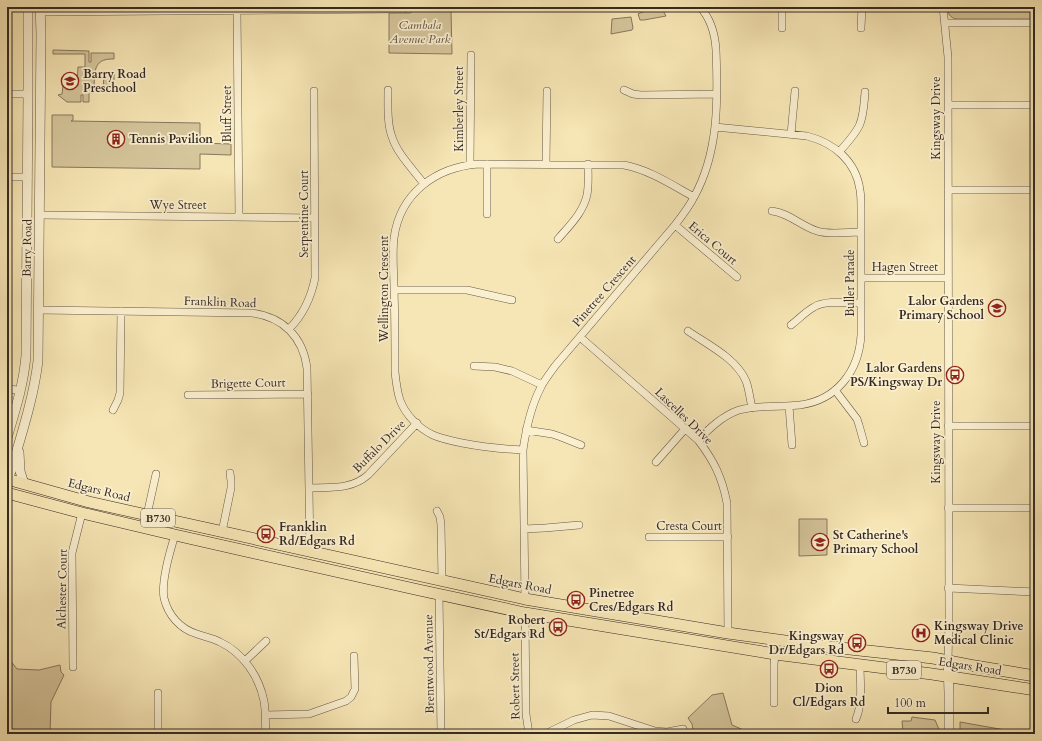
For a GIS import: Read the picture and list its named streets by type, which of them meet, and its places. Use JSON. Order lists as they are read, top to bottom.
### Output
{
  "streets": {
    "main road": ["Edgars Road", "B730"],
    "street": [
      "Kimberley Street",
      "Bluff Street",
      "Kingsway Drive",
      "Wye Street",
      "Serpentine Court",
      "Erica Court",
      "Barry Road",
      "Hagen Street",
      "Buller Parade",
      "Wellington Crescent",
      "Pinetree Crescent",
      "Franklin Road",
      "Brigette Court",
      "Lascelles Drive",
      "Buffalo Drive",
      "Cresta Court",
      "Alchester Court",
      "Brentwood Avenue",
      "Robert Street"
    ]
  },
  "crossings": [
    ["Kimberley Street", "Wellington Crescent"],
    ["Bluff Street", "Wye Street"],
    ["Kingsway Drive", "Hagen Street"],
    ["Kingsway Drive", "Edgars Road"],
    ["Wye Street", "Serpentine Court"],
    ["Wye Street", "Barry Road"],
    ["Serpentine Court", "Franklin Road"],
    ["Erica Court", "Pinetree Crescent"],
    ["Barry Road", "Franklin Road"],
    ["Barry Road", "Edgars Road"],
    ["Hagen Street", "Buller Parade"],
    ["Buller Parade", "Pinetree Crescent"],
    ["Buller Parade", "Lascelles Drive"],
    ["Wellington Crescent", "Pinetree Crescent"],
    ["Wellington Crescent", "Buffalo Drive"],
    ["Pinetree Crescent", "Lascelles Drive"],
    ["Pinetree Crescent", "Edgars Road"],
    ["Franklin Road", "Brigette Court"],
    ["Franklin Road", "Buffalo Drive"],
    ["Franklin Road", "Edgars Road"],
    ["Lascelles Drive", "Edgars Road"],
    ["Lascelles Drive", "Cresta Court"],
    ["Edgars Road", "Alchester Court"],
    ["Edgars Road", "Brentwood Avenue"],
    ["Edgars Road", "Robert Street"]
  ],
  "parks": ["Cambala Avenue Park"],
  "places": {
    "school or university": ["Barry Road Preschool", "Lalor Gardens Primary School", "St Catherine's Primary School"],
    "building": ["Tennis Pavilion"],
    "bus stop": [
      "Lalor Gardens PS/Kingsway Dr",
      "Franklin Rd/Edgars Rd",
      "Pinetree Cres/Edgars Rd",
      "Robert St/Edgars Rd",
      "Kingsway Dr/Edgars Rd",
      "Dion Cl/Edgars Rd"
    ],
    "hospital": ["Kingsway Drive Medical Clinic"]
  },
  "scale_bar": "100 m"
}
